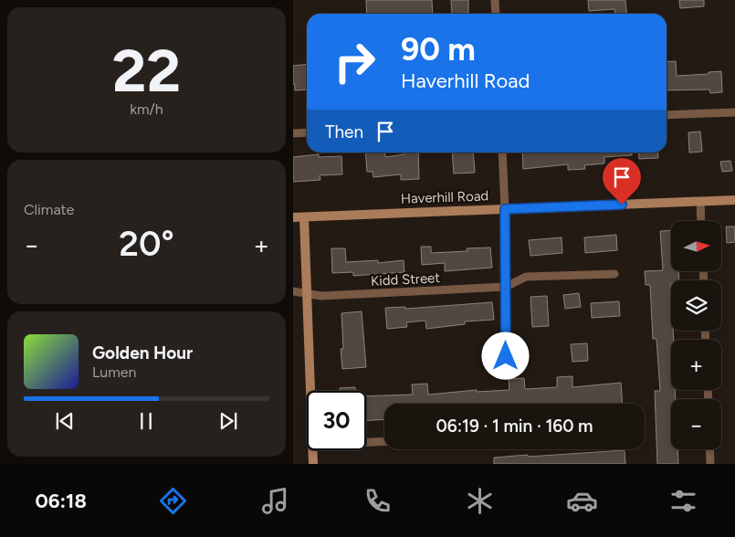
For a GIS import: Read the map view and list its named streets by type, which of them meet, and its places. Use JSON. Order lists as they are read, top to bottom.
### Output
{
  "streets": {
    "street": ["Haverhill Road", "Kidd Street"]
  },
  "north": "right",
  "page": {
    "tile": [
      ["22", "km/h"],
      "Climate"
    ],
    "turn": ["90 m", "Haverhill Road"],
    "then": "Then",
    "map_buttons": ["+", "−"],
    "heat": ["−", "20°", "+"],
    "song": ["Golden Hour", "Lumen"],
    "limit": "30",
    "trip": "06:19 · 1 min · 160 m",
    "tabs": "06:18"
  }
}
